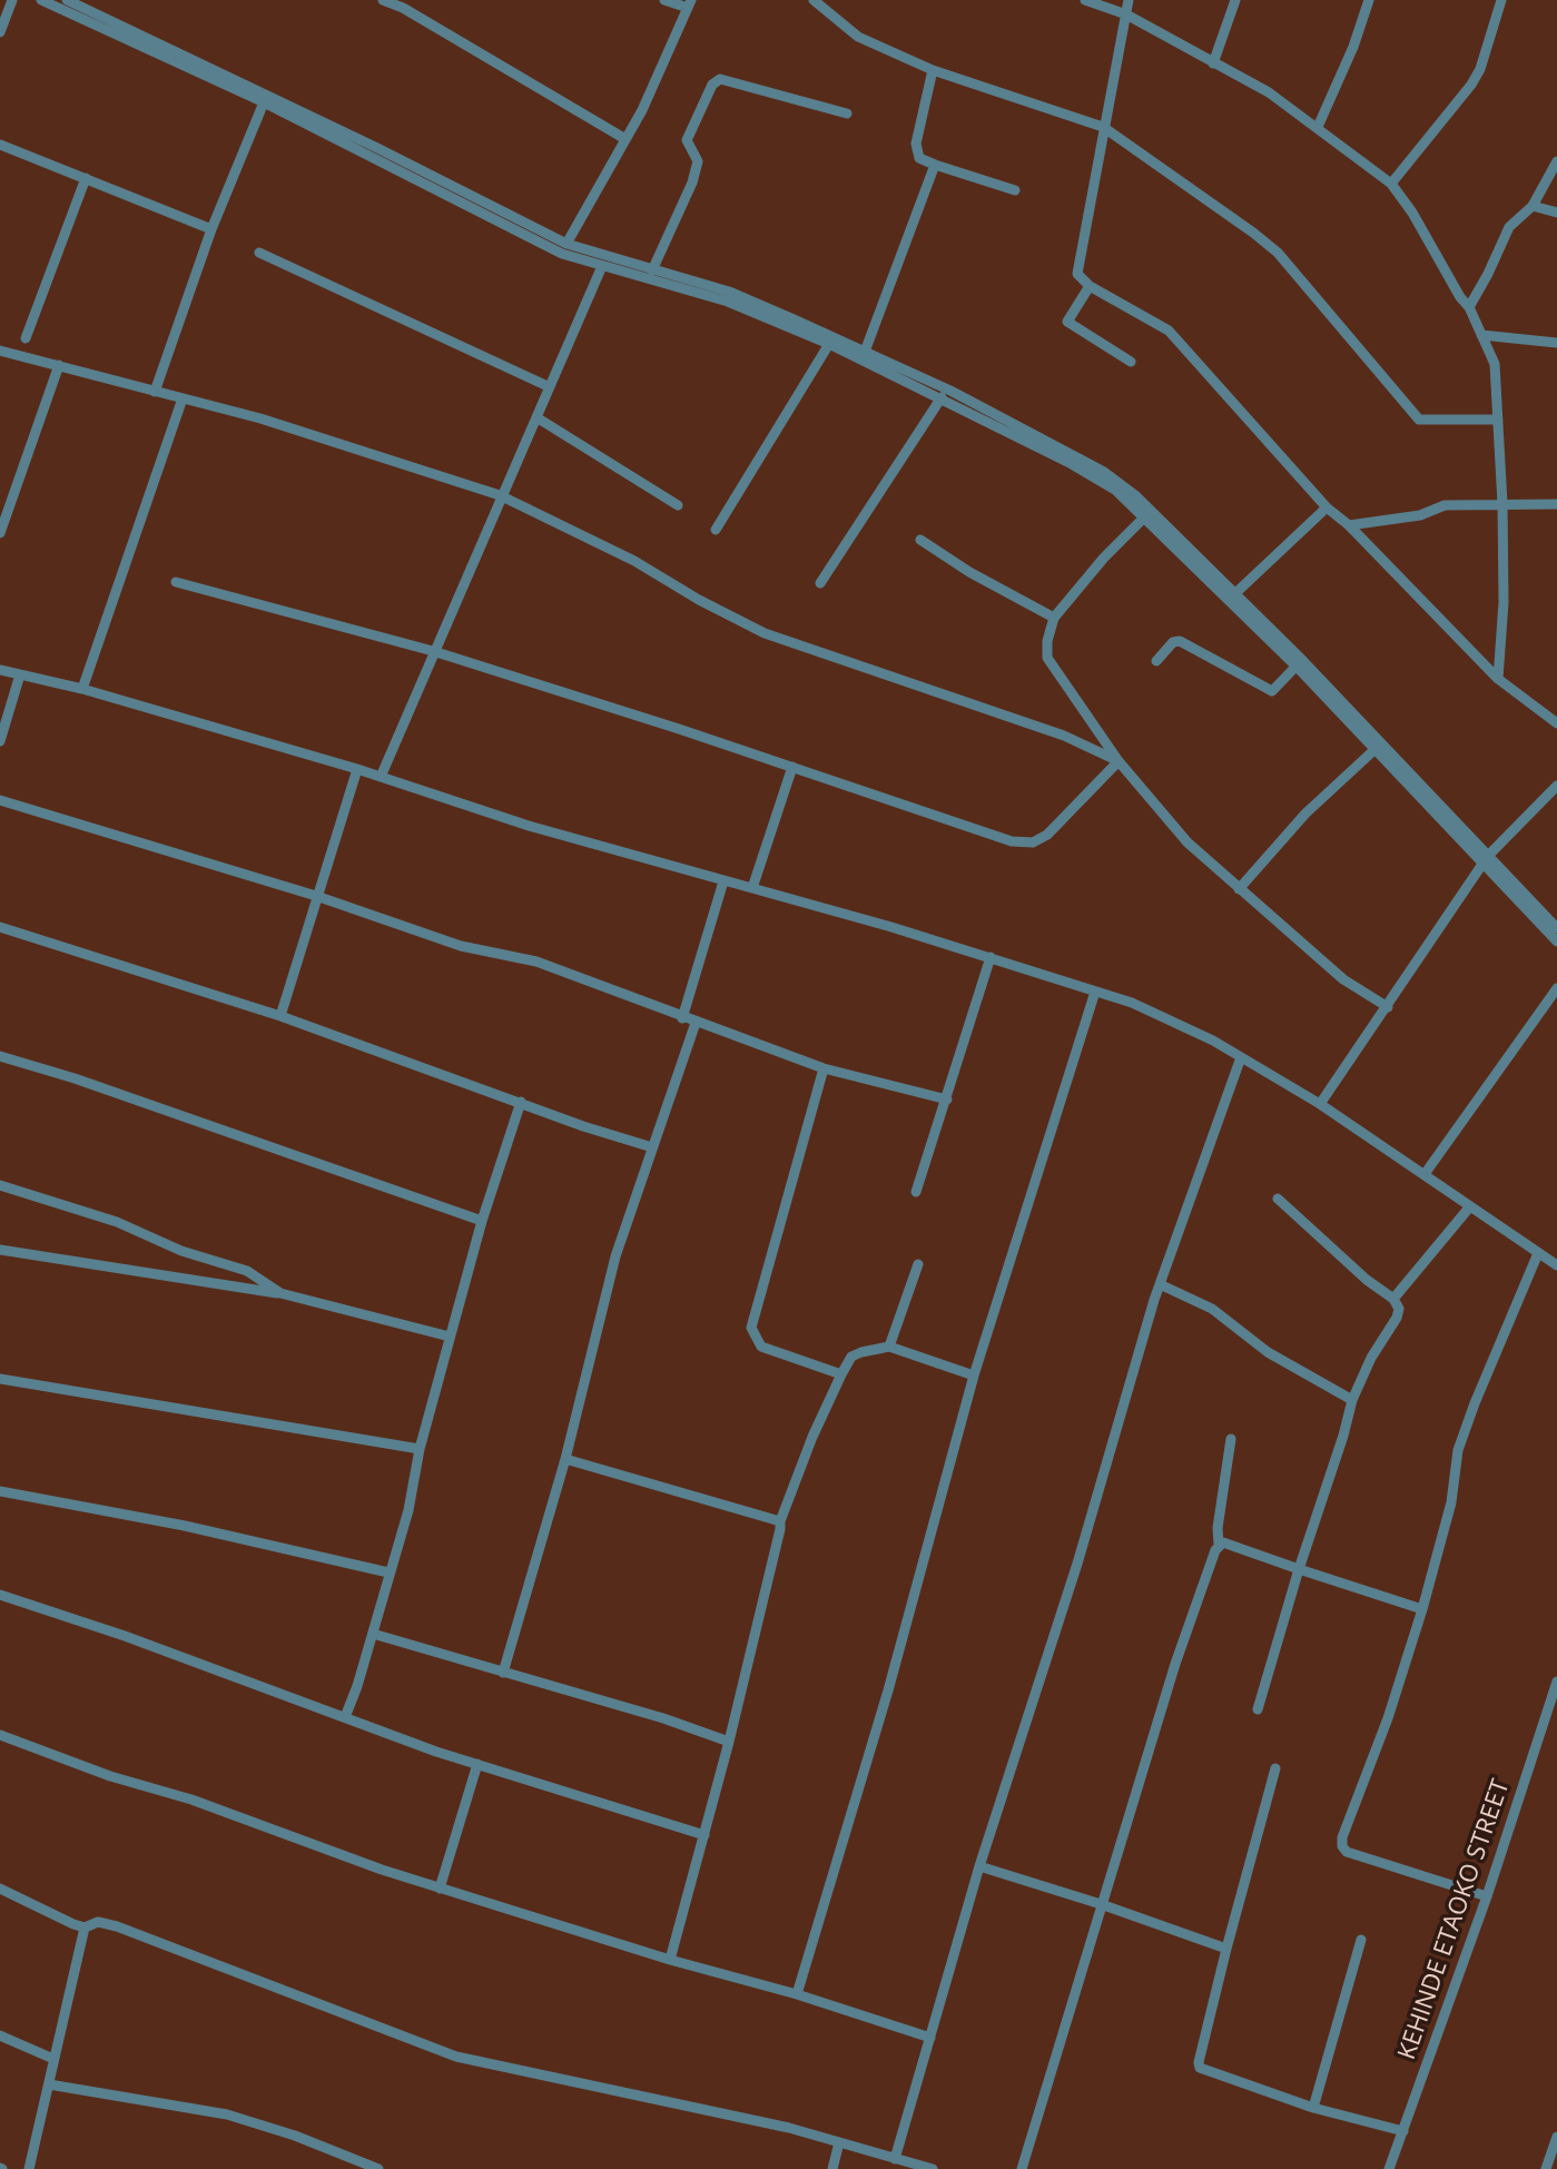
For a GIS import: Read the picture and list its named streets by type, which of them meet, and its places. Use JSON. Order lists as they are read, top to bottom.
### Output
{
  "streets": {
    "street": ["KEHINDE ETAOKO STREET"]
  }
}
